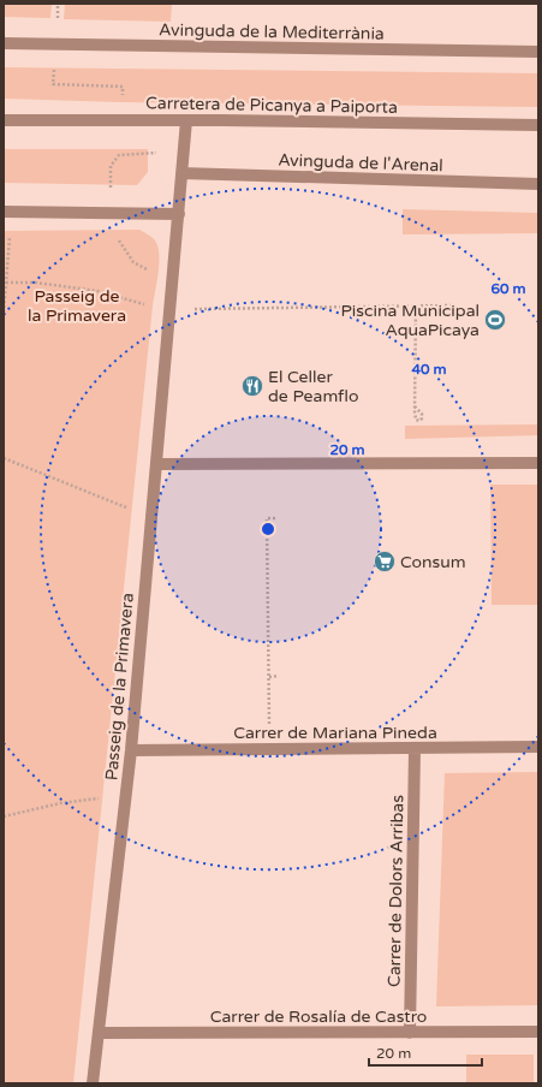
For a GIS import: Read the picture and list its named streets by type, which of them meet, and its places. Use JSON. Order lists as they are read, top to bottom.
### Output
{
  "streets": {
    "street": [
      "Avinguda de la Mediterrània",
      "Carretera de Picanya a Paiporta",
      "Avinguda de l'Arenal",
      "Passeig de la Primavera",
      "Carrer de Mariana Pineda",
      "Carrer de Dolors Arribas",
      "Carrer de Rosalía de Castro"
    ]
  },
  "crossings": [
    ["Carretera de Picanya a Paiporta", "Passeig de la Primavera"],
    ["Avinguda de l'Arenal", "Passeig de la Primavera"],
    ["Passeig de la Primavera", "Carrer de Mariana Pineda"],
    ["Passeig de la Primavera", "Carrer de Rosalía de Castro"],
    ["Carrer de Mariana Pineda", "Carrer de Dolors Arribas"],
    ["Carrer de Dolors Arribas", "Carrer de Rosalía de Castro"]
  ],
  "parks": ["Passeig de la Primavera"],
  "places": {
    "sports": ["Piscina Municipal AquaPicaya"],
    "restaurant": ["El Celler de Peamflo"],
    "supermarket": ["Consum"]
  },
  "scale_bar": "20 m",
  "rings": ["60 m", "40 m", "20 m"]
}
